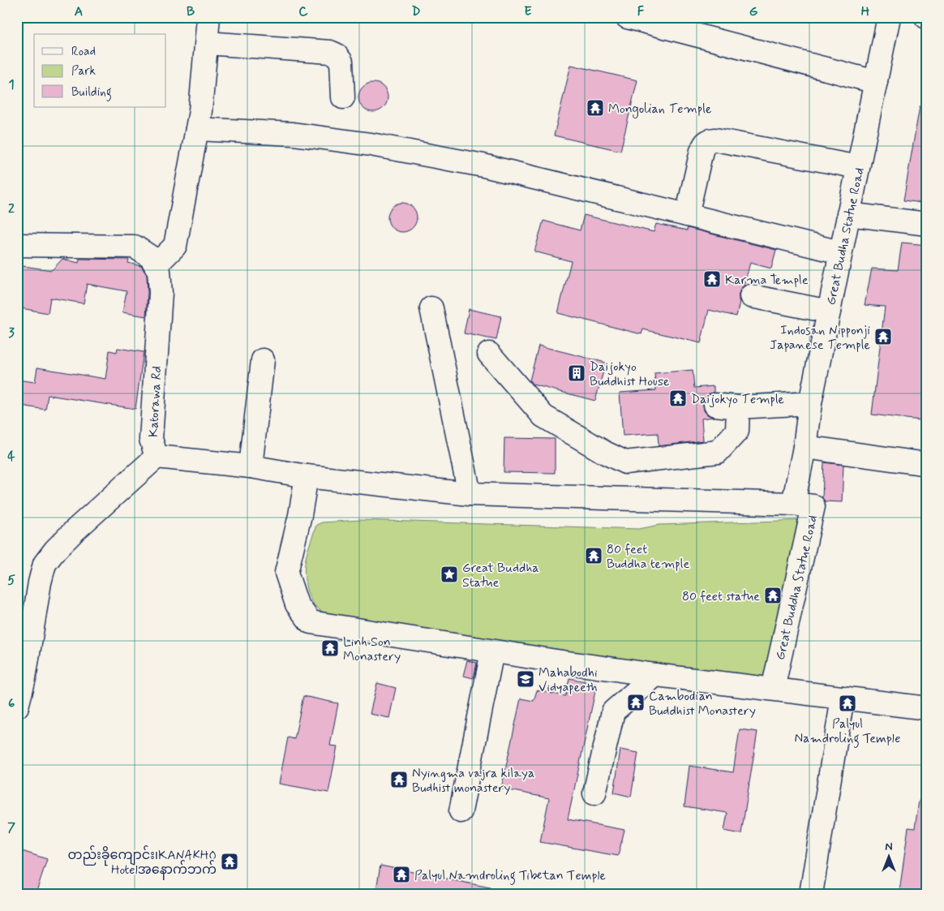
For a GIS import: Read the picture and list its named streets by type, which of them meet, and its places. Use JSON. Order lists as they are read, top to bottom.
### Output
{
  "streets": {
    "street": ["Great Budha Statue Road", "Katorawa Rd", "Great Buddha Statue Road"]
  },
  "crossings": [
    ["Great Budha Statue Road", "Great Buddha Statue Road"]
  ],
  "places": {
    "temple": [
      "Mongolian Temple",
      "Karma Temple",
      "Indosan Nipponji Japanese Temple",
      "Daijokyo Temple",
      "80 feet Buddha temple",
      "80 feet statue",
      "Linh Son Monastery",
      "Cambodian Buddhist Monastery",
      "Palyul Namdroling Temple",
      "Nyingma vajra kilaya Budhist monastery",
      "တည်းခိုကျောင်း၊KANAKHO Hotelအနောက်ဘက်",
      "Palyul Namdroling Tibetan Temple"
    ],
    "building": ["Daijokyo Buddhist House"],
    "place": ["Great Buddha Statue"],
    "school or university": ["Mahabodhi Vidyapeeth"]
  },
  "legend": ["Road", "Park", "Building"],
  "north": "top",
  "grid": {
    "columns": [
      "A",
      "B",
      "C",
      "D",
      "E",
      "F",
      "G",
      "H"
    ],
    "rows": [
      "1",
      "2",
      "3",
      "4",
      "5",
      "6",
      "7"
    ]
  }
}
